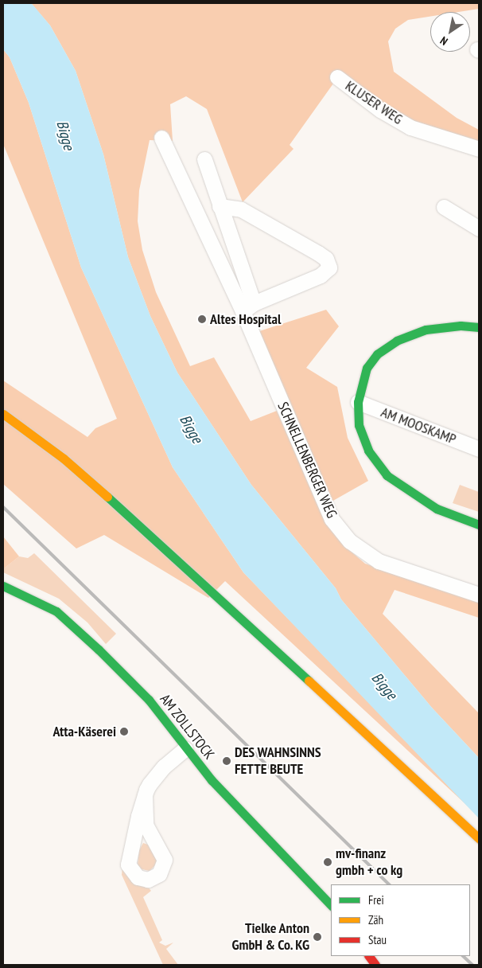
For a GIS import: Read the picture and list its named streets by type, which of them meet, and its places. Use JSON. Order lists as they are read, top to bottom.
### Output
{
  "streets": {
    "main road": ["AM ZOLLSTOCK"],
    "street": ["KLUSER WEG", "AM MOOSKAMP", "SCHNELLENBERGER WEG"]
  },
  "water": ["Bigge"],
  "places": [
    "Altes Hospital",
    "Atta-Käserei",
    "DES WAHNSINNS FETTE BEUTE",
    "mv-finanz gmbh + co kg",
    "Tielke Anton GmbH & Co. KG"
  ],
  "legend": ["Frei", "Zäh", "Stau"],
  "north": "bottom left"
}
